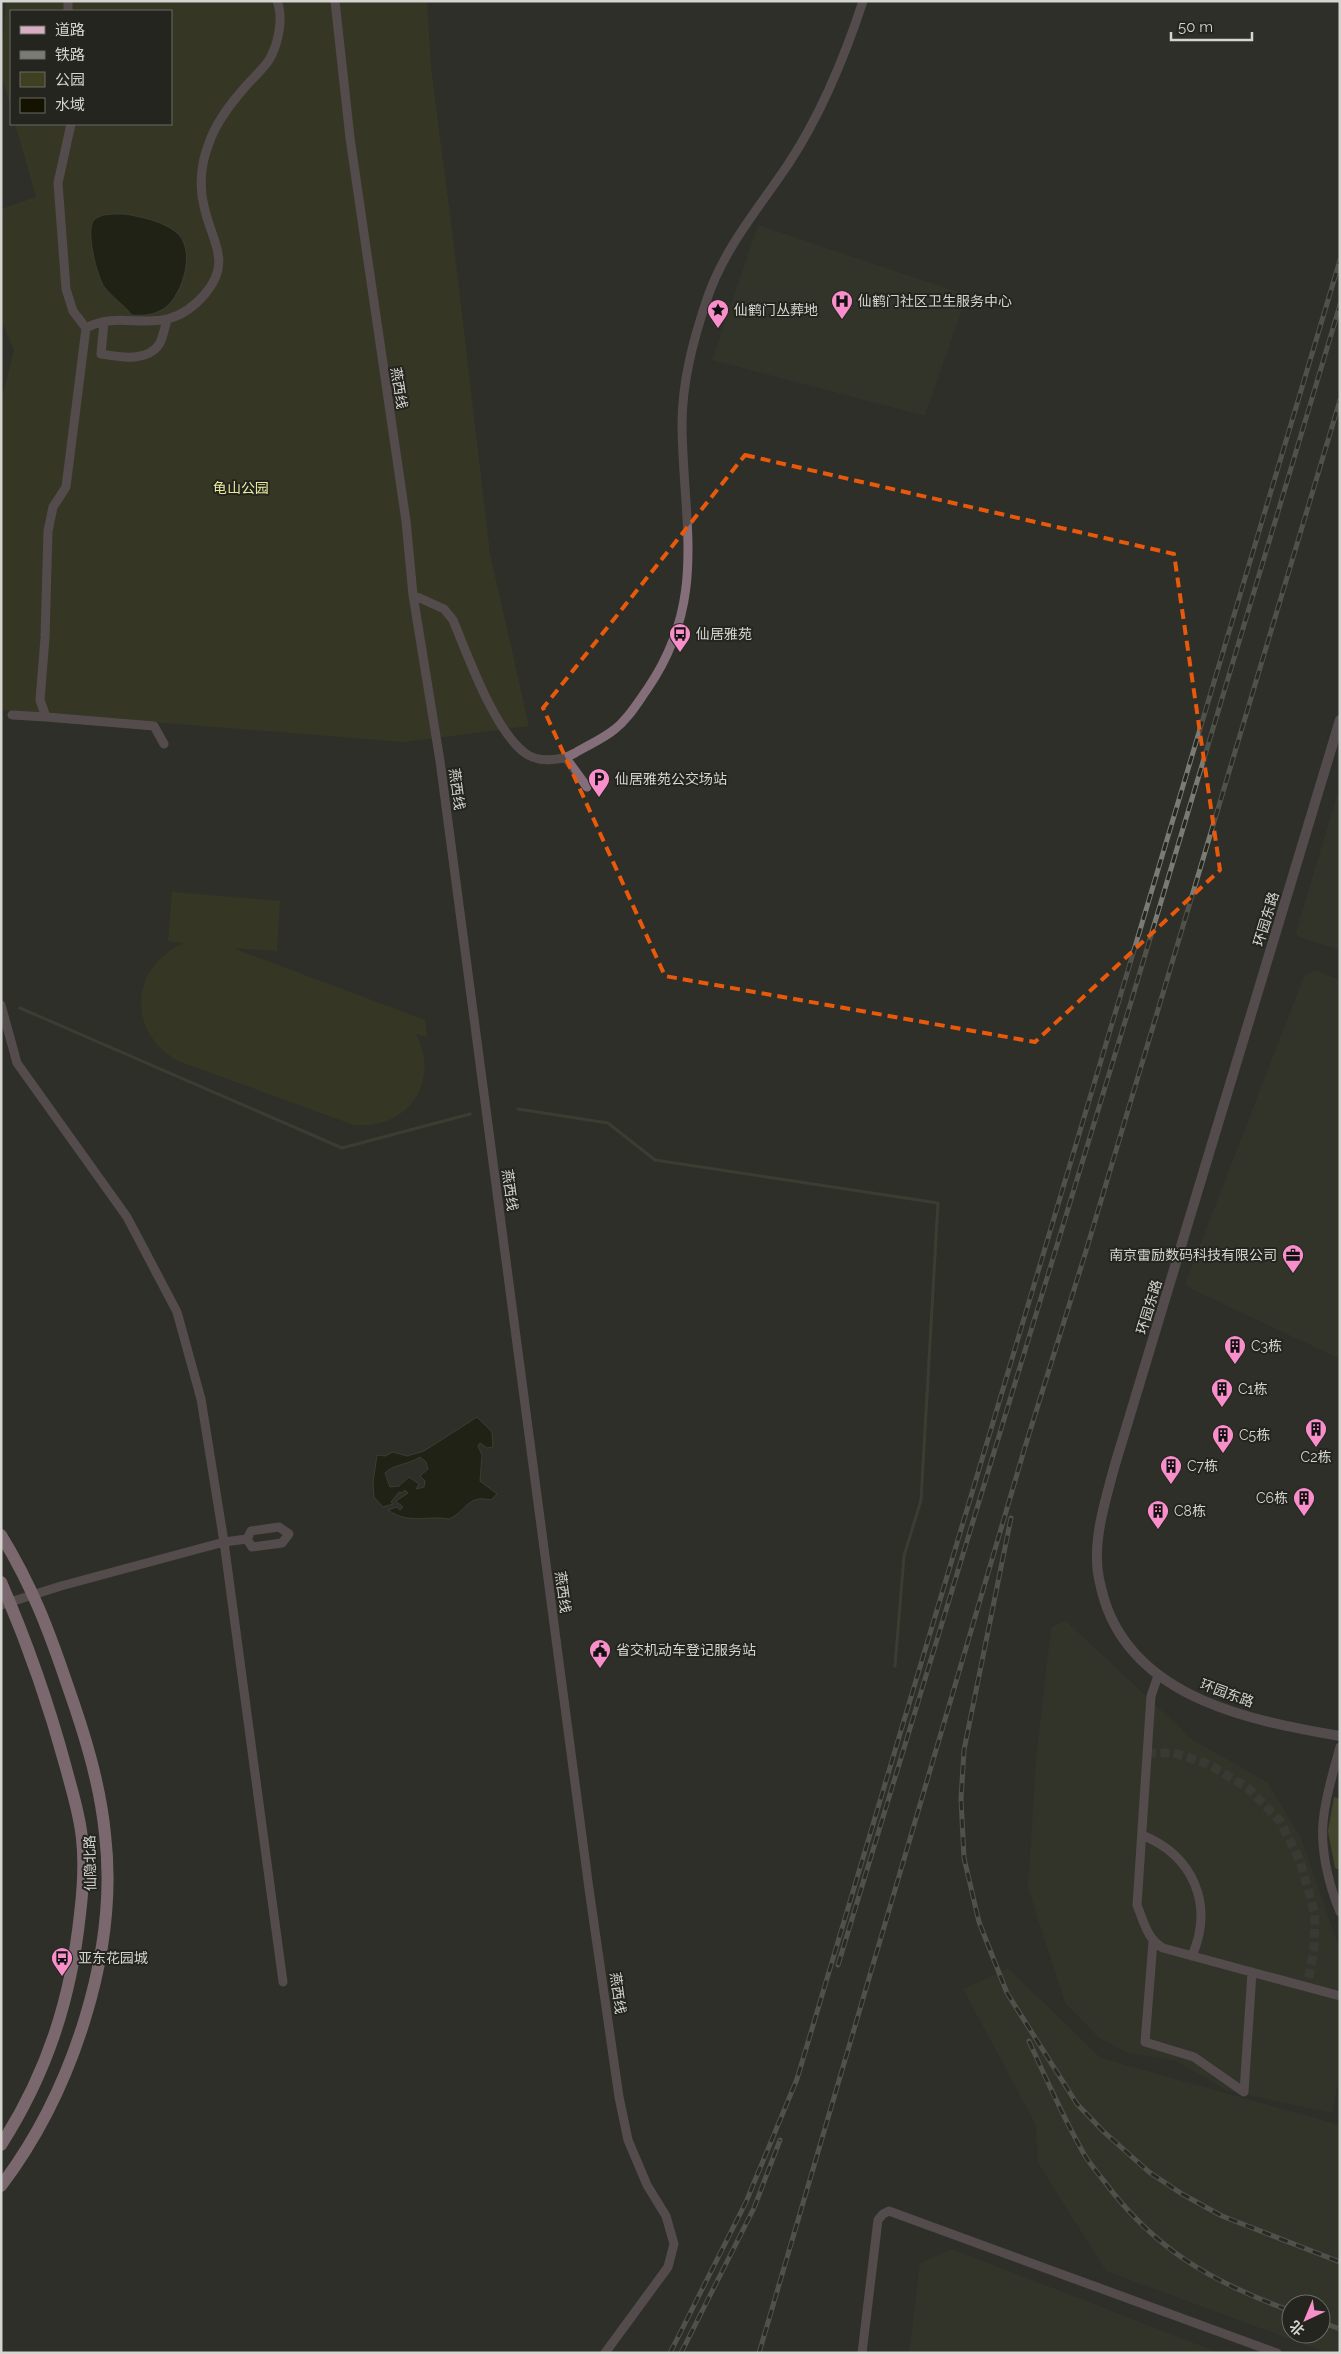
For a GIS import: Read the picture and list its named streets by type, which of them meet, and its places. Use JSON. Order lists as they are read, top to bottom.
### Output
{
  "streets": {
    "main road": ["仙隐北路"],
    "street": ["燕西线", "环园东路"]
  },
  "parks": ["龟山公园"],
  "places": {
    "hospital": ["仙鹤门社区卫生服务中心"],
    "place": ["仙鹤门丛葬地"],
    "bus stop": ["仙居雅苑", "亚东花园城"],
    "parking": ["仙居雅苑公交场站"],
    "office": ["南京雷励数码科技有限公司"],
    "building": [
      "C3栋",
      "C1栋",
      "C2栋",
      "C5栋",
      "C7栋",
      "C6栋",
      "C8栋"
    ],
    "public building": ["省交机动车登记服务站"]
  },
  "legend": [
    "道路",
    "铁路",
    "公园",
    "水域"
  ],
  "scale_bar": "50 m",
  "north": "bottom left"
}
